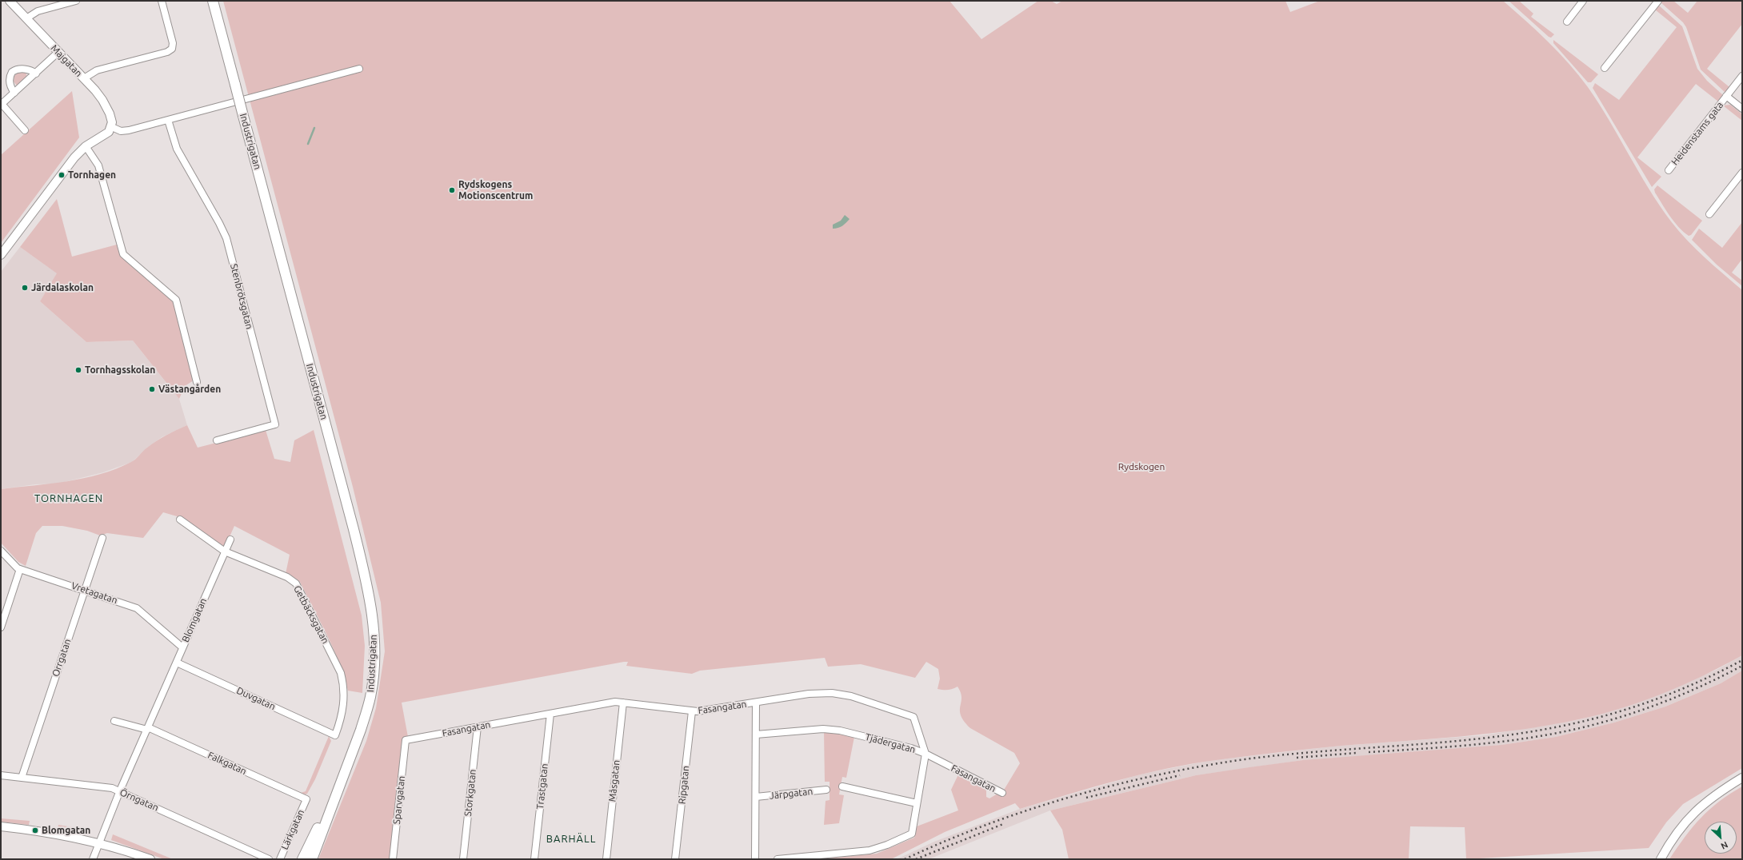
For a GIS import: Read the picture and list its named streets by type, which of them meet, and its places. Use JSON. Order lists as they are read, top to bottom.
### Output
{
  "streets": {
    "main road": ["Industrigatan"],
    "street": [
      "Majgatan",
      "Heidenstams gata",
      "Stenbrötsgatan",
      "Vretagatan",
      "Getbäcksgatan",
      "Blomgatan",
      "Orrgatan",
      "Duvgatan",
      "Fasangatan",
      "Tjädergatan",
      "Falkgatan",
      "Måsgatan",
      "Ripgatan",
      "Trastgatan",
      "Storkgatan",
      "Järpgatan",
      "Örngatan",
      "Sparvgatan",
      "Lärkgatan"
    ]
  },
  "crossings": [
    ["Vretagatan", "Blomgatan"],
    ["Vretagatan", "Orrgatan"],
    ["Getbäcksgatan", "Blomgatan"],
    ["Getbäcksgatan", "Duvgatan"],
    ["Blomgatan", "Duvgatan"],
    ["Blomgatan", "Falkgatan"],
    ["Blomgatan", "Örngatan"],
    ["Orrgatan", "Örngatan"],
    ["Fasangatan", "Tjädergatan"],
    ["Fasangatan", "Måsgatan"],
    ["Fasangatan", "Ripgatan"],
    ["Fasangatan", "Trastgatan"],
    ["Fasangatan", "Storkgatan"],
    ["Fasangatan", "Järpgatan"],
    ["Fasangatan", "Sparvgatan"],
    ["Tjädergatan", "Järpgatan"],
    ["Falkgatan", "Lärkgatan"]
  ],
  "districts": ["TORNHAGEN", "BARHÄLL"],
  "parks": ["Rydskogen"],
  "places": [
    "Tornhagen",
    "Rydskogens Motionscentrum",
    "Järdalaskolan",
    "Tornhagsskolan",
    "Västangården",
    "Blomgatan"
  ],
  "north": "bottom right"
}
